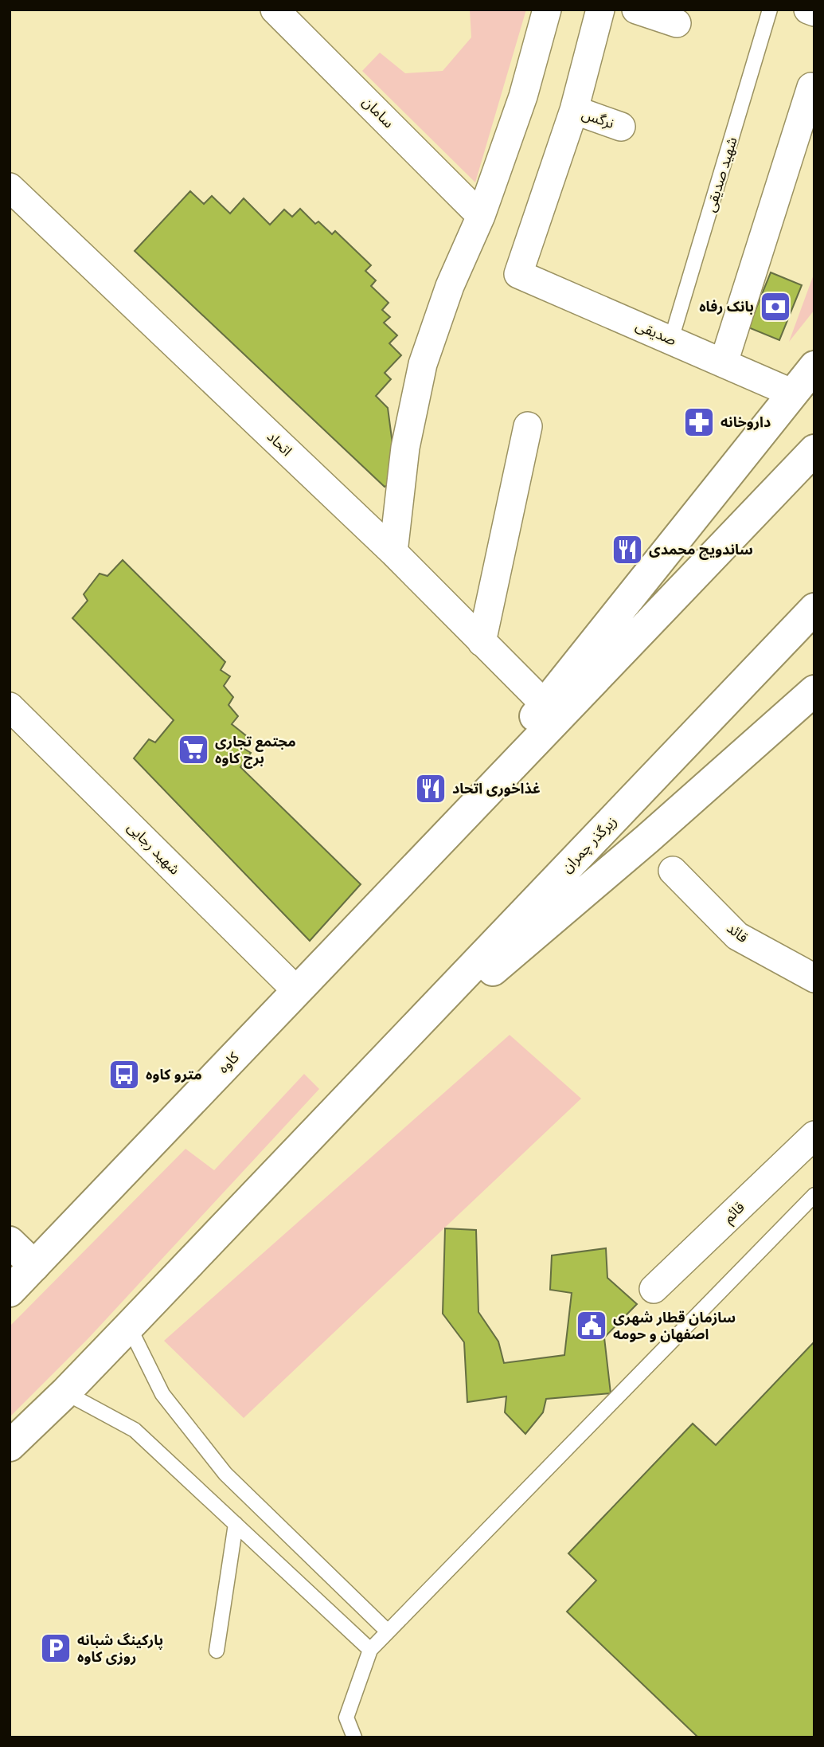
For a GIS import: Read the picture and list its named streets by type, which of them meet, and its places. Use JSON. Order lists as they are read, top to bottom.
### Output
{
  "streets": {
    "main road": ["زیرگذر چمران", "کاوه"],
    "street": [
      "سامان",
      "نرگس",
      "صدیقی",
      "اتحاد",
      "شهید رجایی",
      "قائد",
      "قائم"
    ],
    "lane": ["شهید صدیقی"]
  },
  "crossings": [
    ["نرگس", "صدیقی"],
    ["شهید صدیقی", "صدیقی"],
    ["شهید رجایی", "کاوه"]
  ],
  "places": {
    "bank": ["بانک رفاه"],
    "pharmacy": ["داروخانه"],
    "restaurant": ["ساندویچ محمدی", "غذاخوری اتحاد"],
    "supermarket": ["مجتمع تجاری برج کاوه"],
    "bus stop": ["مترو کاوه"],
    "public building": ["سازمان قطار شهری اصفهان و حومه"],
    "parking": ["پارکینگ شبانه روزی کاوه"]
  }
}
